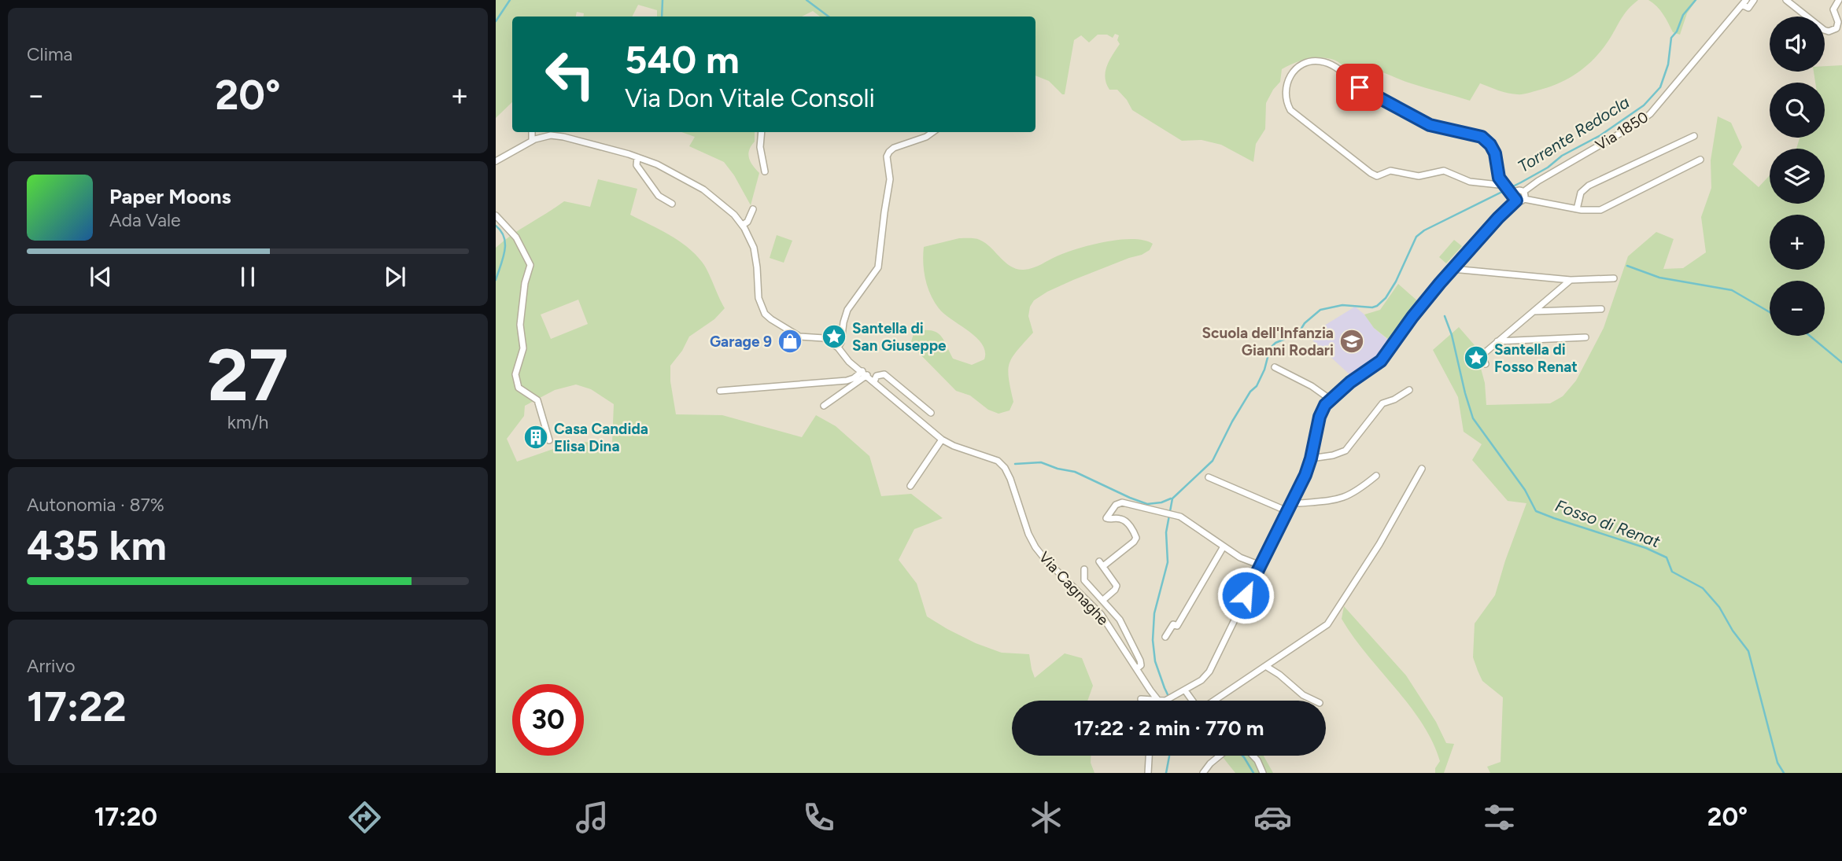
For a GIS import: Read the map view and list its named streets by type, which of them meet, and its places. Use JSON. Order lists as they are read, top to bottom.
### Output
{
  "streets": {
    "street": ["Via 1850", "Via Cagnaghe"]
  },
  "crossings": [
    ["Via 1850", "Via Cagnaghe"]
  ],
  "water": ["Torrente Redocla", "Fosso di Renat"],
  "places": {
    "place": ["Santella di San Giuseppe", "Santella di Fosso Renat"],
    "shop": ["Garage 9"],
    "school or university": ["Scuola dell'Infanzia Gianni Rodari"],
    "building": ["Casa Candida Elisa Dina"]
  },
  "page": {
    "tile": [
      "Clima",
      ["27", "km/h"],
      ["Autonomia · 87%", "435 km"],
      ["Arrivo", "17:22"]
    ],
    "map_buttons": ["+", "−"],
    "turn": ["540 m", "Via Don Vitale Consoli"],
    "heat": ["−", "20°", "+"],
    "song": ["Paper Moons", "Ada Vale"],
    "limit": "30",
    "trip": "17:22 · 2 min · 770 m",
    "tabs": ["17:20", "20°"]
  }
}
